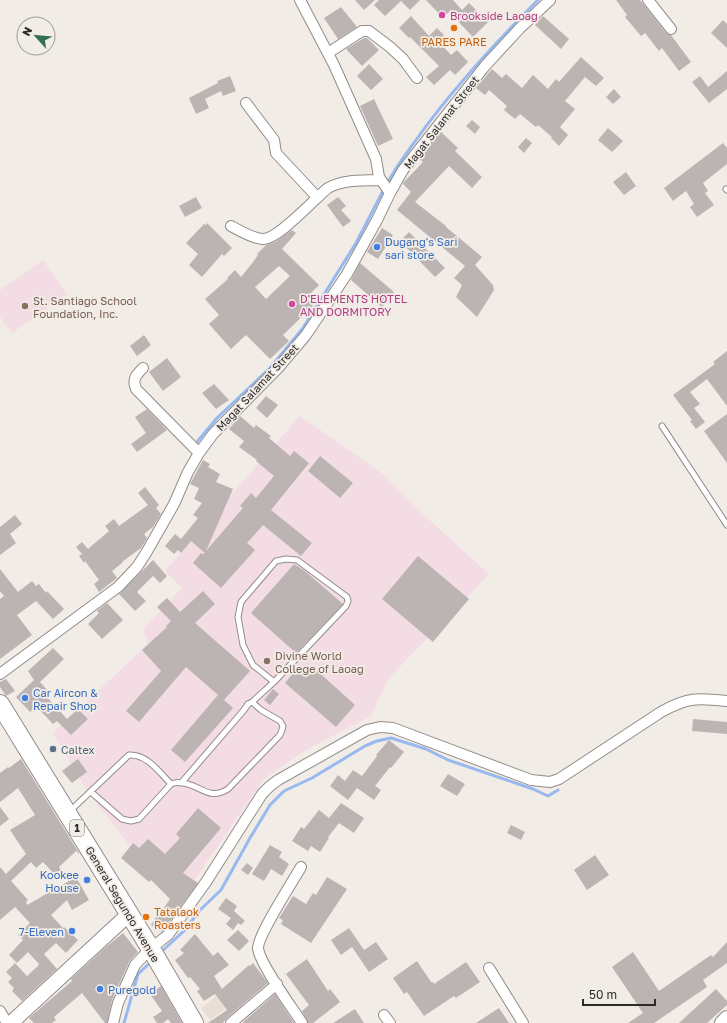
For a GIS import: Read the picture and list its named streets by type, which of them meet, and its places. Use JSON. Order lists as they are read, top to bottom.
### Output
{
  "streets": {
    "highway": ["1", "General Segundo Avenue"],
    "street": ["Magat Salamat Street"]
  },
  "places": [
    "Brookside Laoag",
    "PARES PARE",
    "Dugang's Sari sari store",
    "D'ELEMENTS HOTEL AND DORMITORY",
    "St. Santiago School Foundation, Inc.",
    "Divine World College of Laoag",
    "Car Aircon & Repair Shop",
    "Caltex",
    "Kookee House",
    "Tatalaok Roasters",
    "7-Eleven",
    "Puregold"
  ],
  "scale_bar": "50 m",
  "north": "top left"
}
